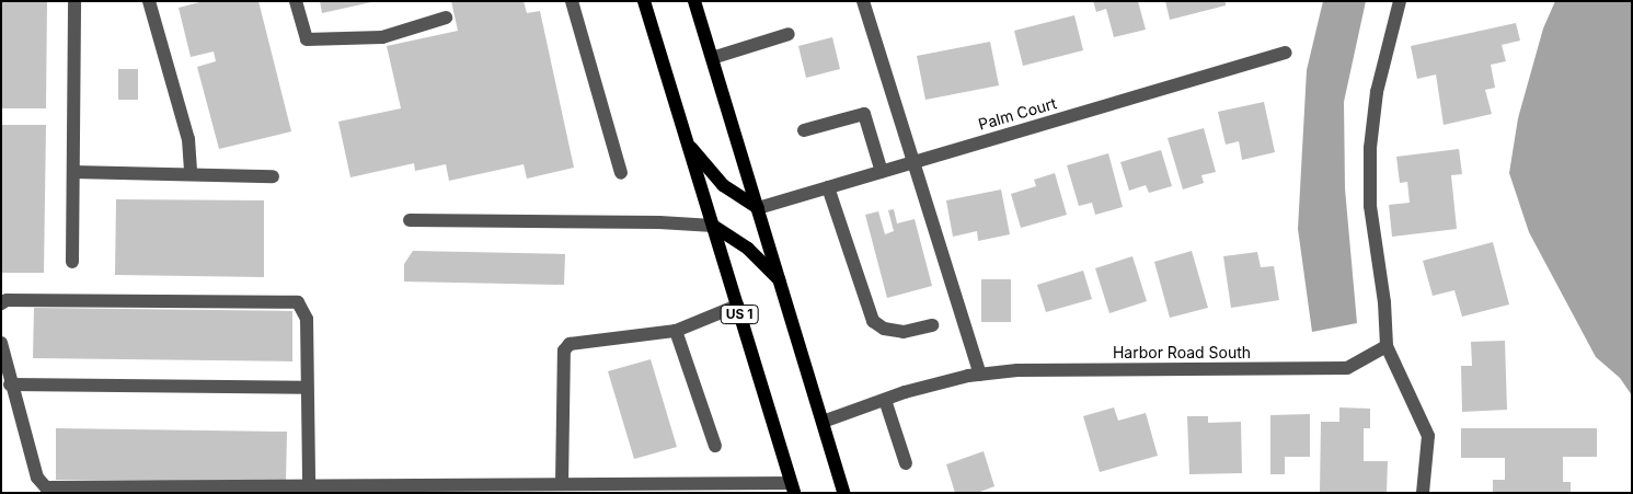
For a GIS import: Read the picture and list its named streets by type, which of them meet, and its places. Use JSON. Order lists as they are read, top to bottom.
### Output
{
  "streets": {
    "main road": ["US 1"],
    "street": ["Palm Court", "Harbor Road South"]
  }
}
